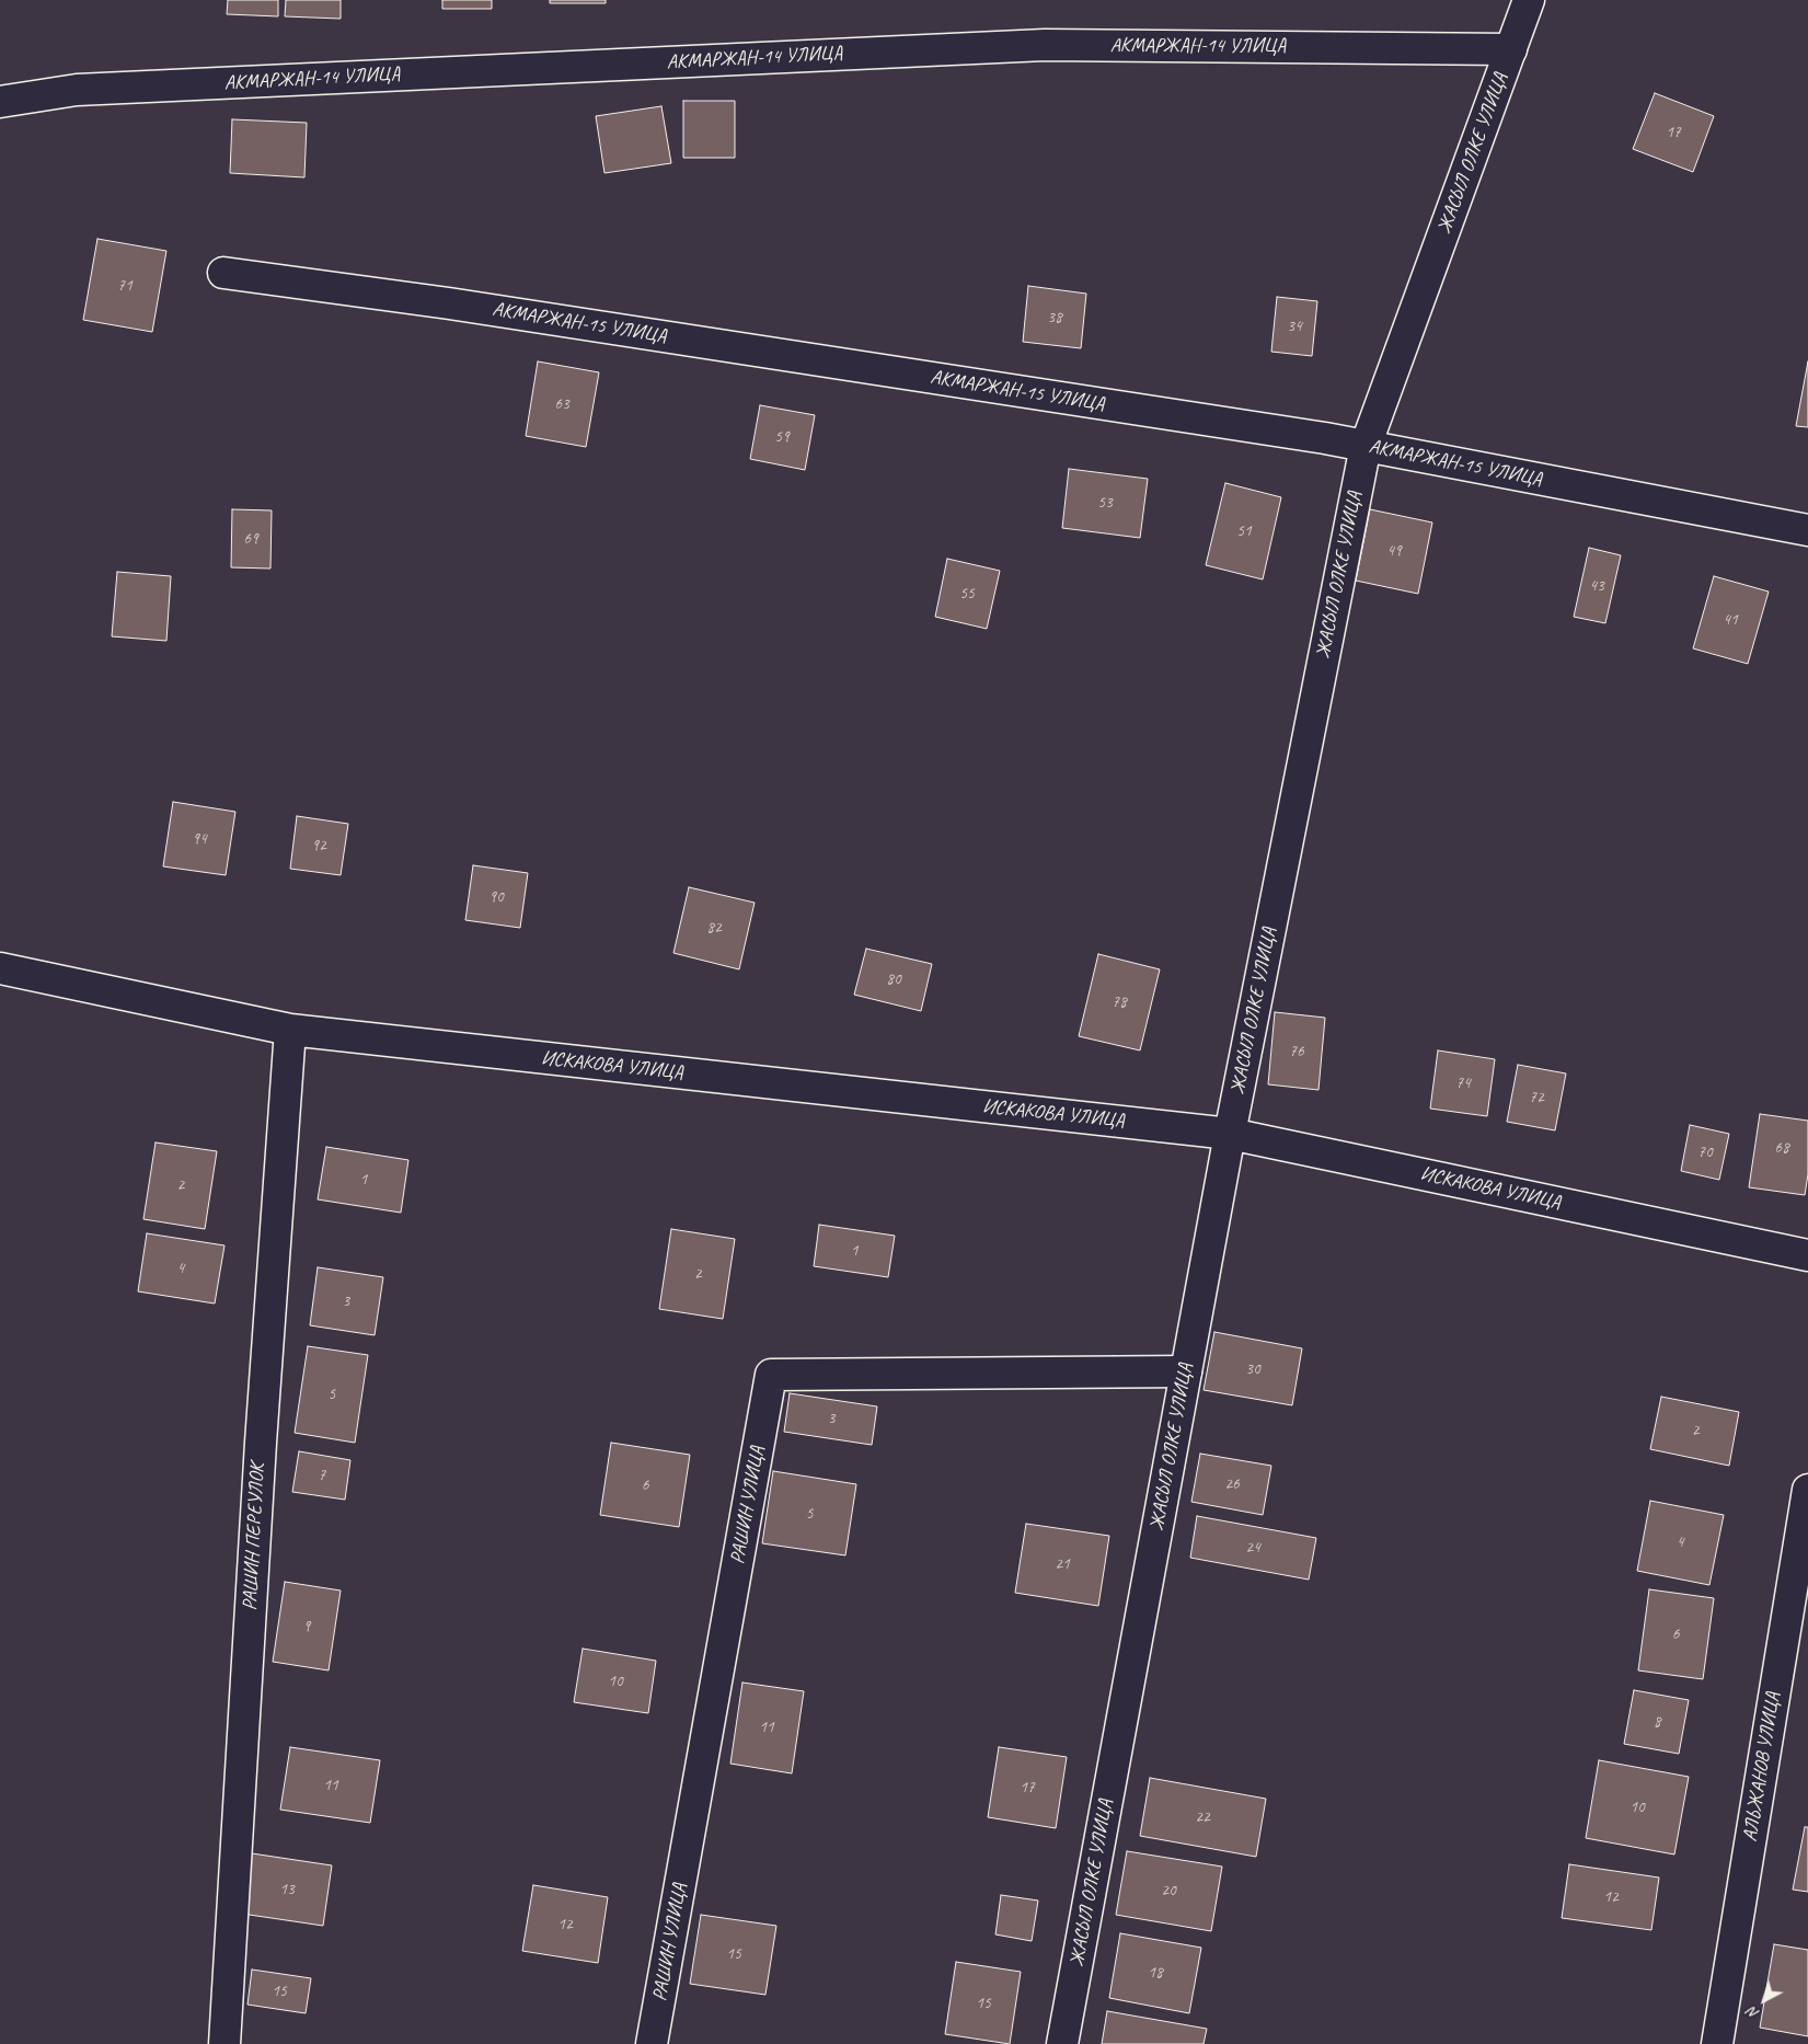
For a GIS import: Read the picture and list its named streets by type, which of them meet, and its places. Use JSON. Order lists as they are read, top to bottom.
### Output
{
  "streets": {
    "street": [
      "АКМАРЖАН-14 УЛИЦА",
      "ЖАСЫЛ ОЛКЕ УЛИЦА",
      "АКМАРЖАН-15 УЛИЦА",
      "ИСКАКОВА УЛИЦА",
      "РАШИН УЛИЦА",
      "РАШИН ПЕРЕУЛОК",
      "АЛЬЖАНОВ УЛИЦА"
    ]
  },
  "crossings": [
    ["АКМАРЖАН-14 УЛИЦА", "ЖАСЫЛ ОЛКЕ УЛИЦА"],
    ["ЖАСЫЛ ОЛКЕ УЛИЦА", "АКМАРЖАН-15 УЛИЦА"],
    ["ЖАСЫЛ ОЛКЕ УЛИЦА", "ИСКАКОВА УЛИЦА"],
    ["ЖАСЫЛ ОЛКЕ УЛИЦА", "РАШИН УЛИЦА"],
    ["ИСКАКОВА УЛИЦА", "РАШИН ПЕРЕУЛОК"]
  ],
  "house_numbers": [
    "17",
    "71",
    "38",
    "34",
    "63",
    "59",
    "53",
    "51",
    "69",
    "49",
    "43",
    "55",
    "41",
    "94",
    "92",
    "90",
    "82",
    "80",
    "78",
    "76",
    "74",
    "72",
    "68",
    "70",
    "1",
    "2",
    "1",
    "4",
    "2",
    "3",
    "30",
    "5",
    "3",
    "2",
    "7",
    "26",
    "6",
    "5",
    "4",
    "24",
    "21",
    "9",
    "6",
    "10",
    "8",
    "11",
    "11",
    "17",
    "10",
    "22",
    "13",
    "20",
    "12",
    "12",
    "15",
    "18",
    "15",
    "15"
  ],
  "north": "bottom left"
}
